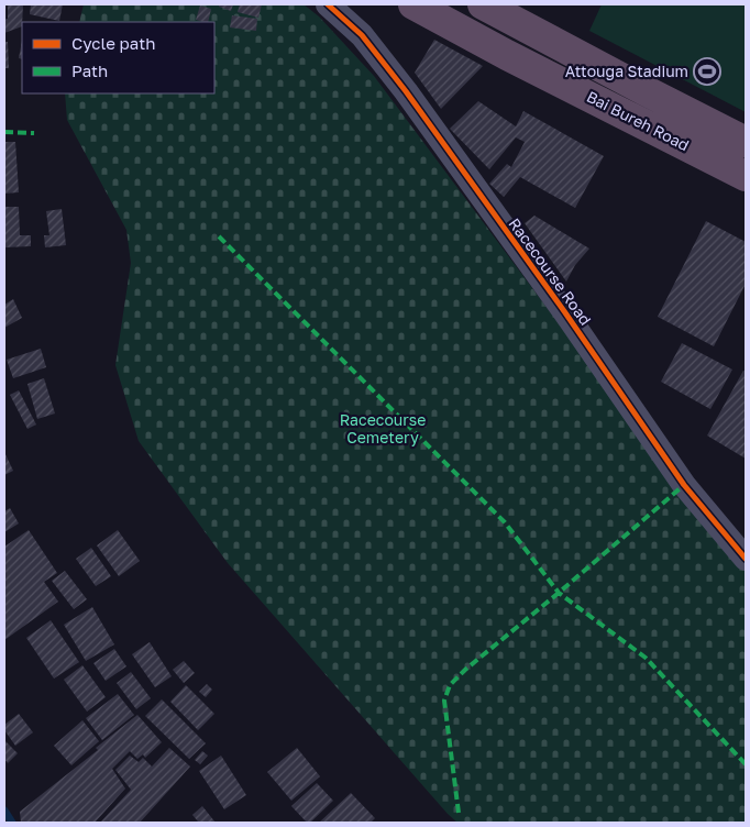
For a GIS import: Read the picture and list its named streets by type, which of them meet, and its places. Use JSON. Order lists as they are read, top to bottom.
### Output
{
  "streets": {
    "highway": ["Bai Bureh Road"],
    "street": ["Racecourse Road"]
  },
  "parks": ["Racecourse Cemetery"],
  "places": {
    "sports": ["Attouga Stadium"]
  },
  "legend": ["Cycle path", "Path"]
}
